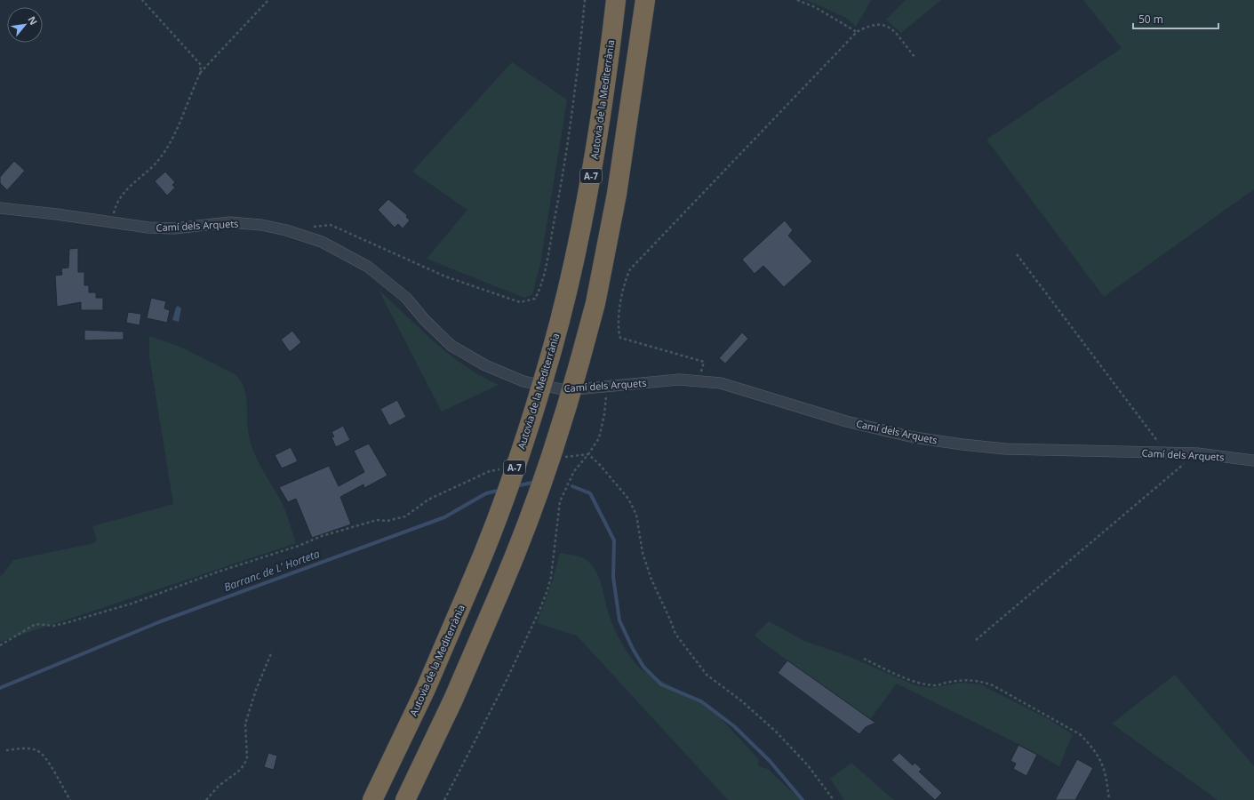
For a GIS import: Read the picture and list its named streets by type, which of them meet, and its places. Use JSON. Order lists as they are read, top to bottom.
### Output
{
  "streets": {
    "highway": ["Autovia de la Mediterrània", "A-7"],
    "street": ["Camí dels Arquets"]
  },
  "water": ["Barranc de L' Horteta"],
  "scale_bar": "50 m",
  "north": "top right"
}
